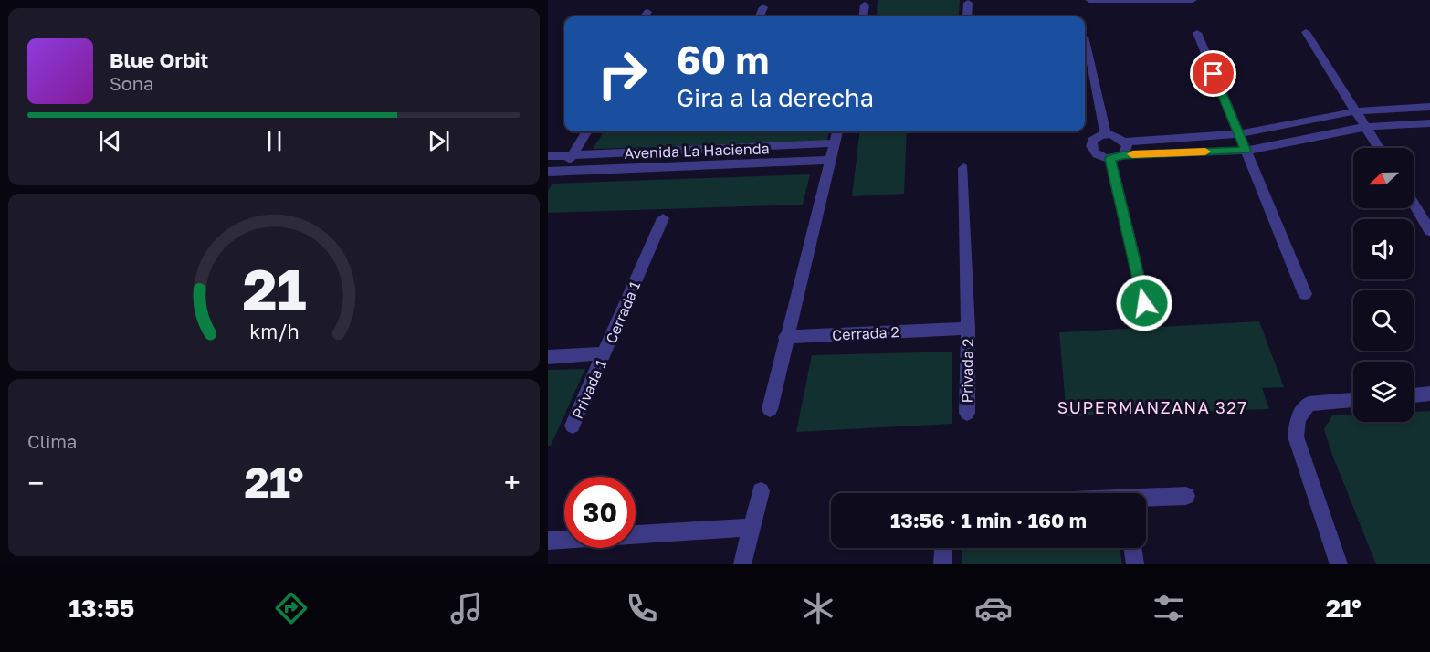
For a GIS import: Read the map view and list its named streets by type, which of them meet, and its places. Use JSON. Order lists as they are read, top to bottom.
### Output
{
  "streets": {
    "street": [
      "Avenida La Hacienda",
      "Cerrada 1",
      "Cerrada 2",
      "Privada 2",
      "Privada 1"
    ]
  },
  "crossings": [
    ["Cerrada 1", "Privada 1"],
    ["Cerrada 2", "Privada 2"]
  ],
  "districts": ["SUPERMANZANA 327"],
  "north": "left",
  "page": {
    "turn": ["60 m", "Gira a la derecha"],
    "song": ["Blue Orbit", "Sona"],
    "tile": "Clima",
    "heat": ["−", "21°", "+"],
    "limit": "30",
    "trip": "13:56 · 1 min · 160 m",
    "tabs": ["13:55", "21°"],
    "gauge": ["21", "km/h"]
  }
}
